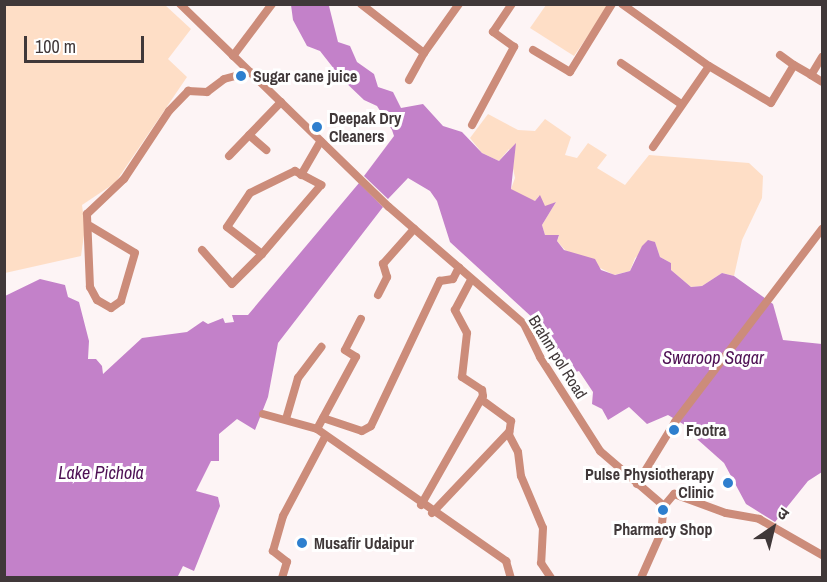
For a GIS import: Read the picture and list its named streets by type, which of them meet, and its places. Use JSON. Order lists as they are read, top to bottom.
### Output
{
  "streets": {
    "street": ["Brahm pol Road"]
  },
  "water": ["Swaroop Sagar", "Lake Pichola"],
  "places": [
    "Sugar cane juice",
    "Deepak Dry Cleaners",
    "Footra",
    "Pulse Physiotherapy Clinic",
    "Pharmacy Shop",
    "Musafir Udaipur"
  ],
  "scale_bar": "100 m",
  "north": "top right"
}
